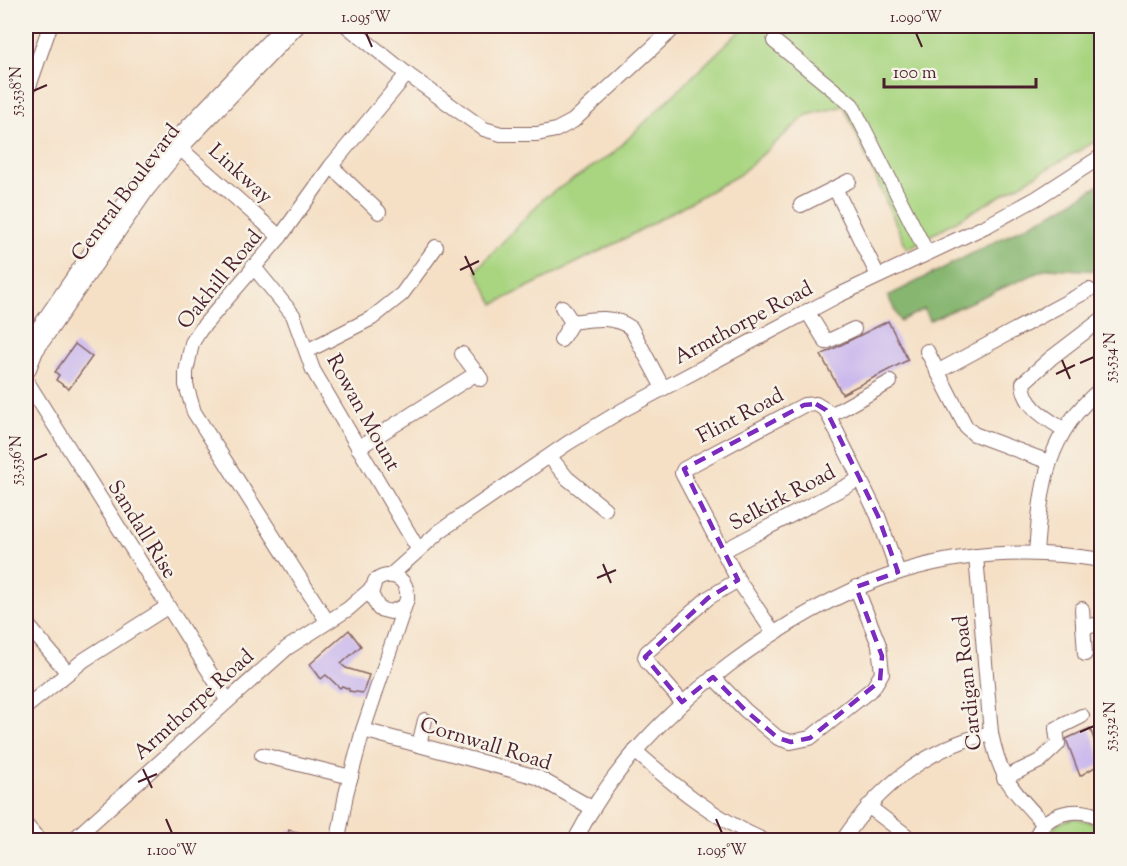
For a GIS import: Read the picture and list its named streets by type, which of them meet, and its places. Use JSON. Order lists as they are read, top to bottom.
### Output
{
  "streets": {
    "street": [
      "Linkway",
      "Central Boulevard",
      "Oakhill Road",
      "Armthorpe Road",
      "Rowan Mount",
      "Flint Road",
      "Selkirk Road",
      "Sandall Rise",
      "Cardigan Road",
      "Cornwall Road"
    ]
  },
  "crossings": [
    ["Linkway", "Central Boulevard"],
    ["Linkway", "Oakhill Road"],
    ["Central Boulevard", "Sandall Rise"],
    ["Oakhill Road", "Armthorpe Road"],
    ["Oakhill Road", "Rowan Mount"],
    ["Armthorpe Road", "Rowan Mount"],
    ["Armthorpe Road", "Sandall Rise"],
    ["Flint Road", "Selkirk Road"]
  ],
  "scale_bar": "100 m",
  "coordinates": [
    "1.095°W",
    "1.090°W",
    "53.538°N",
    "53.534°N",
    "53.536°N",
    "53.532°N",
    "1.100°W"
  ]
}
